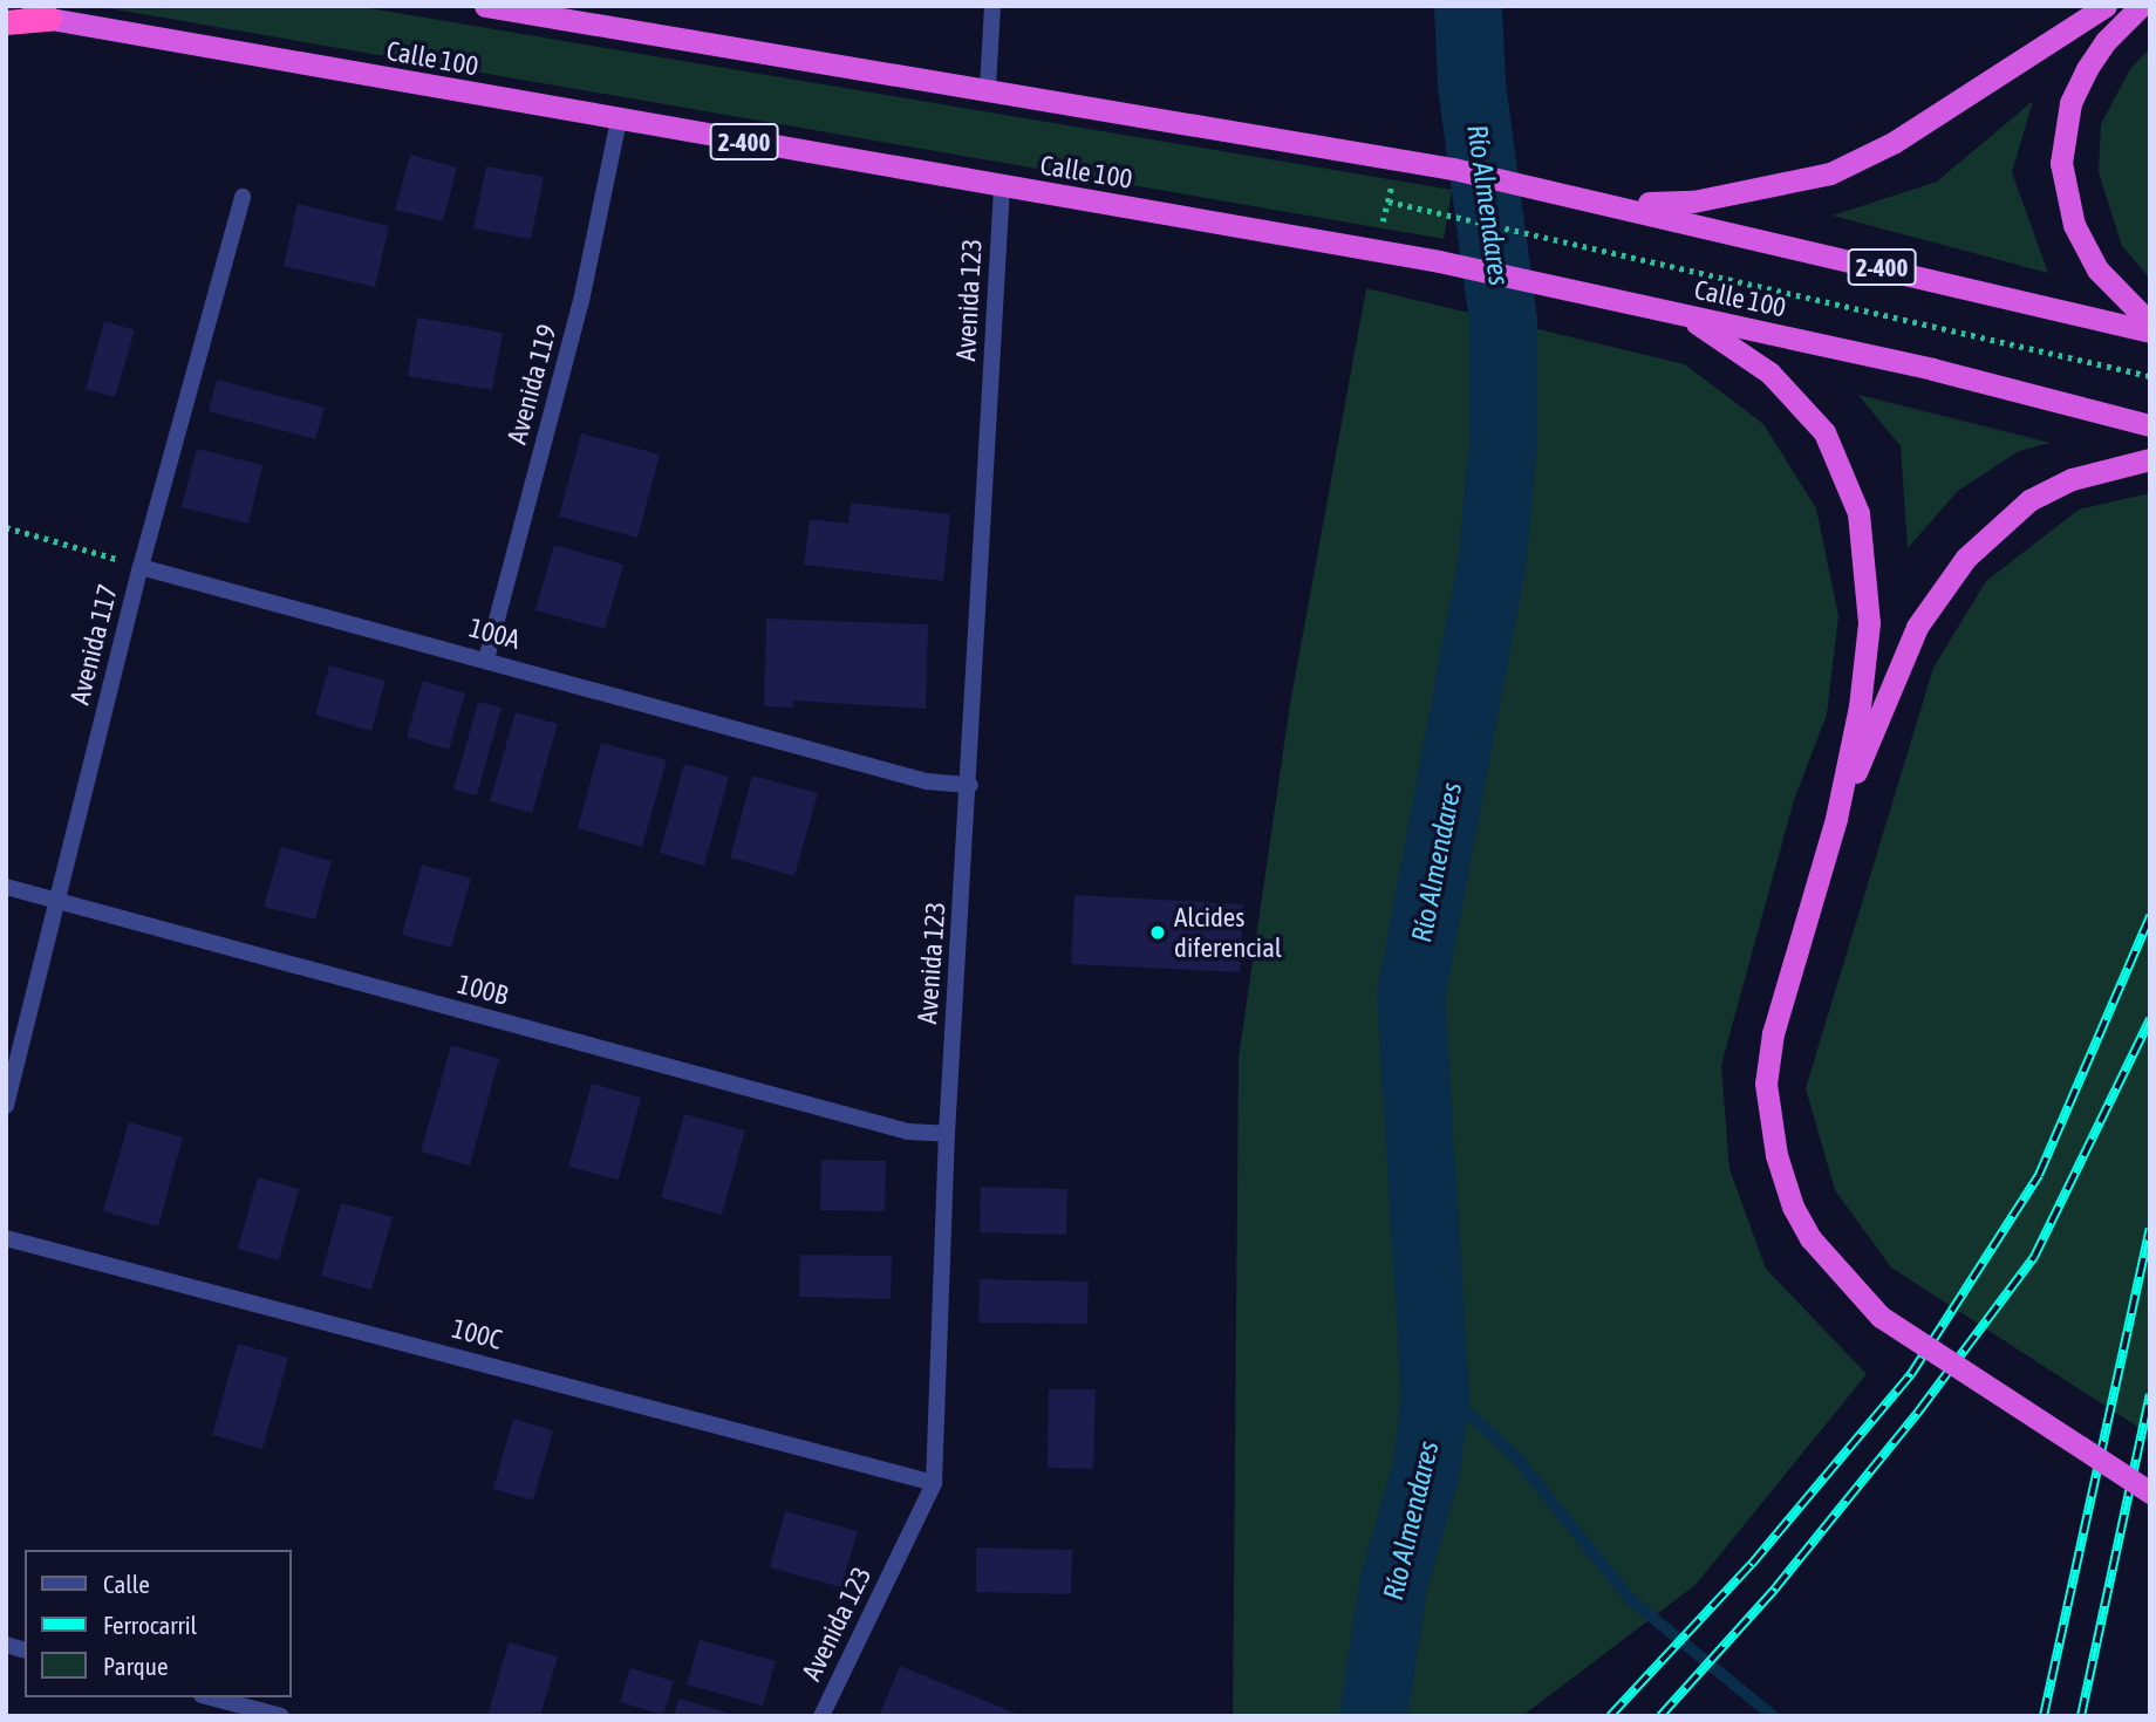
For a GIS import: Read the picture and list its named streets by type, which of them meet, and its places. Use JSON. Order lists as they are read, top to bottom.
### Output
{
  "streets": {
    "highway": ["Calle 100", "2-400"],
    "street": [
      "Avenida 123",
      "Avenida 119",
      "100A",
      "Avenida 117",
      "100B",
      "100C"
    ]
  },
  "crossings": [
    ["Calle 100", "Avenida 123"],
    ["Calle 100", "Avenida 119"],
    ["Avenida 123", "100A"],
    ["Avenida 123", "100B"],
    ["Avenida 123", "100C"],
    ["Avenida 119", "100A"],
    ["100A", "Avenida 117"],
    ["Avenida 117", "100B"]
  ],
  "water": ["Río Almendares"],
  "places": ["Alcides diferencial"],
  "legend": ["Calle", "Ferrocarril", "Parque"]
}
